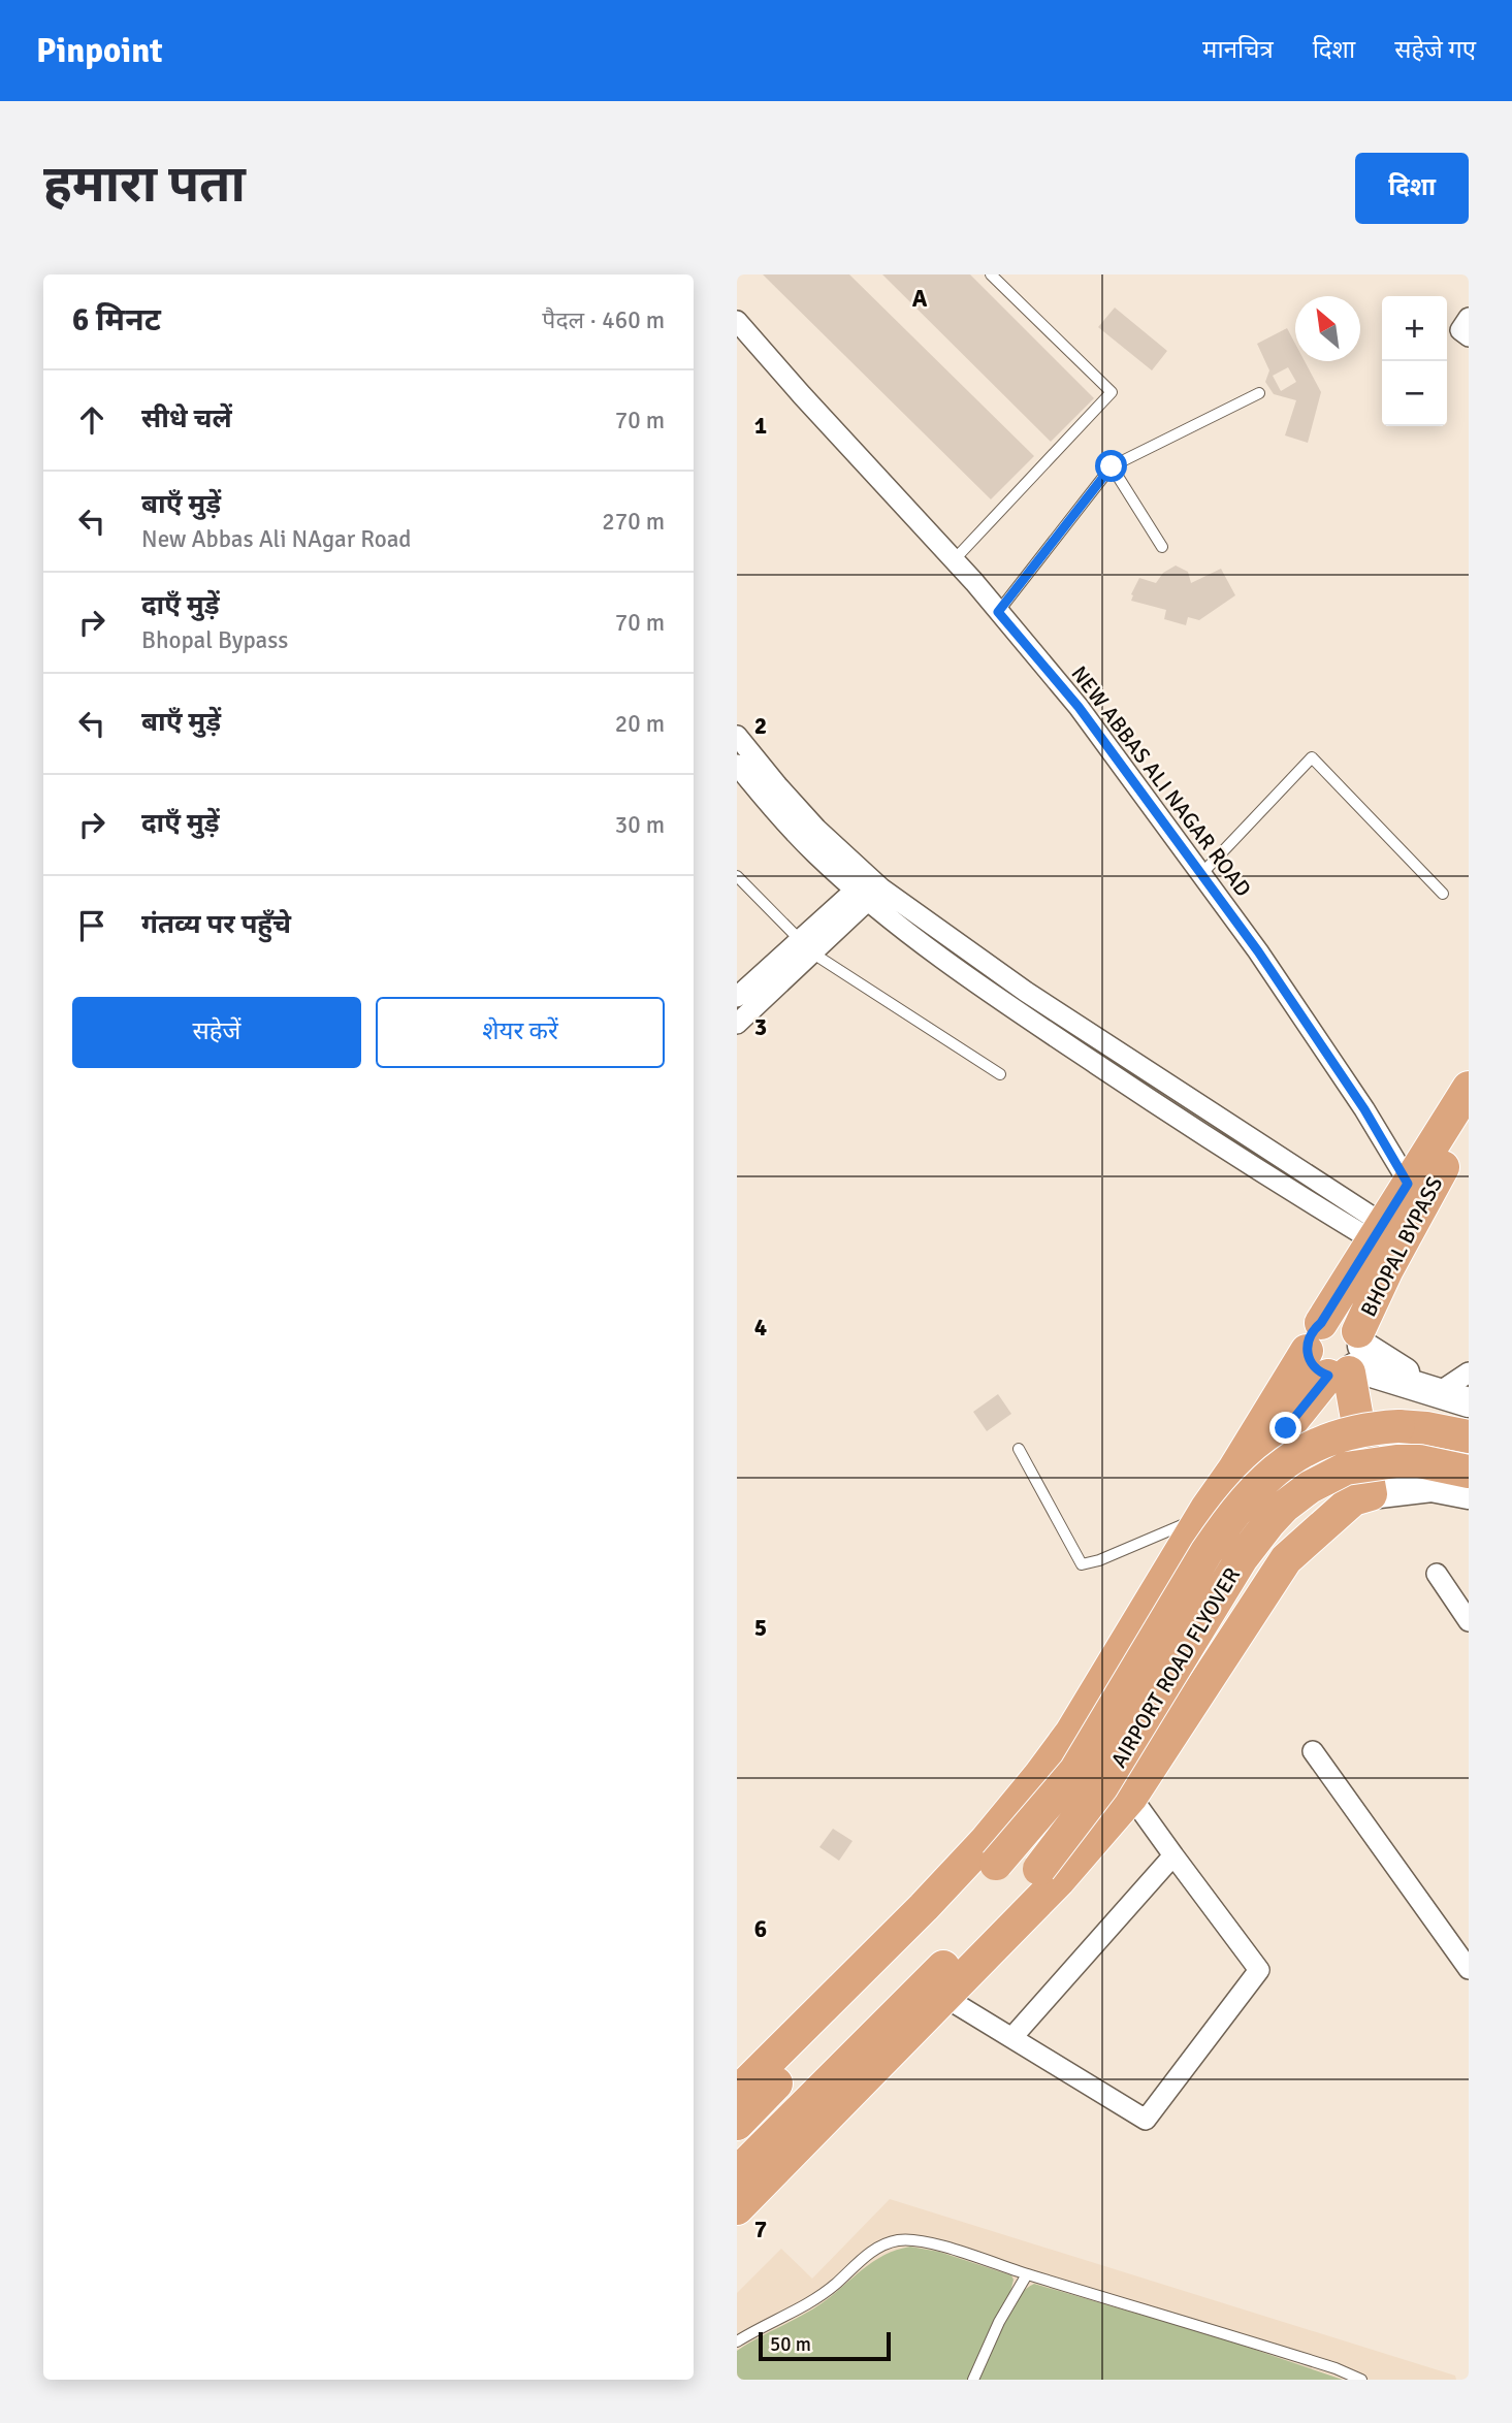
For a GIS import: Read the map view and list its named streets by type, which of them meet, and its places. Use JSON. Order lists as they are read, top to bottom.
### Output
{
  "streets": {
    "main road": ["BHOPAL BYPASS", "AIRPORT ROAD FLYOVER"],
    "street": ["NEW ABBAS ALI NAGAR ROAD"]
  },
  "crossings": [
    ["NEW ABBAS ALI NAGAR ROAD", "BHOPAL BYPASS"]
  ],
  "scale_bar": "50 m",
  "north": "top left",
  "page": {
    "header": "Pinpoint",
    "nav": ["मानचित्र", "दिशा", "सहेजे गए"],
    "buttons": [
      "दिशा",
      ["सहेजें", "शेयर करें"]
    ],
    "title": "हमारा पता",
    "heading": ["6 मिनट", "पैदल · 460 m"],
    "map_buttons": ["+", "−"],
    "list": [
      ["सीधे चलें", "70 m"],
      ["बाएँ मुड़ें", "New Abbas Ali NAgar Road", "270 m"],
      ["दाएँ मुड़ें", "Bhopal Bypass", "70 m"],
      ["बाएँ मुड़ें", "20 m"],
      ["दाएँ मुड़ें", "30 m"],
      "गंतव्य पर पहुँचे"
    ],
    "scale": "50 m"
  },
  "grid": {
    "columns": ["A"],
    "rows": [
      "1",
      "2",
      "3",
      "4",
      "5",
      "6",
      "7"
    ]
  }
}
